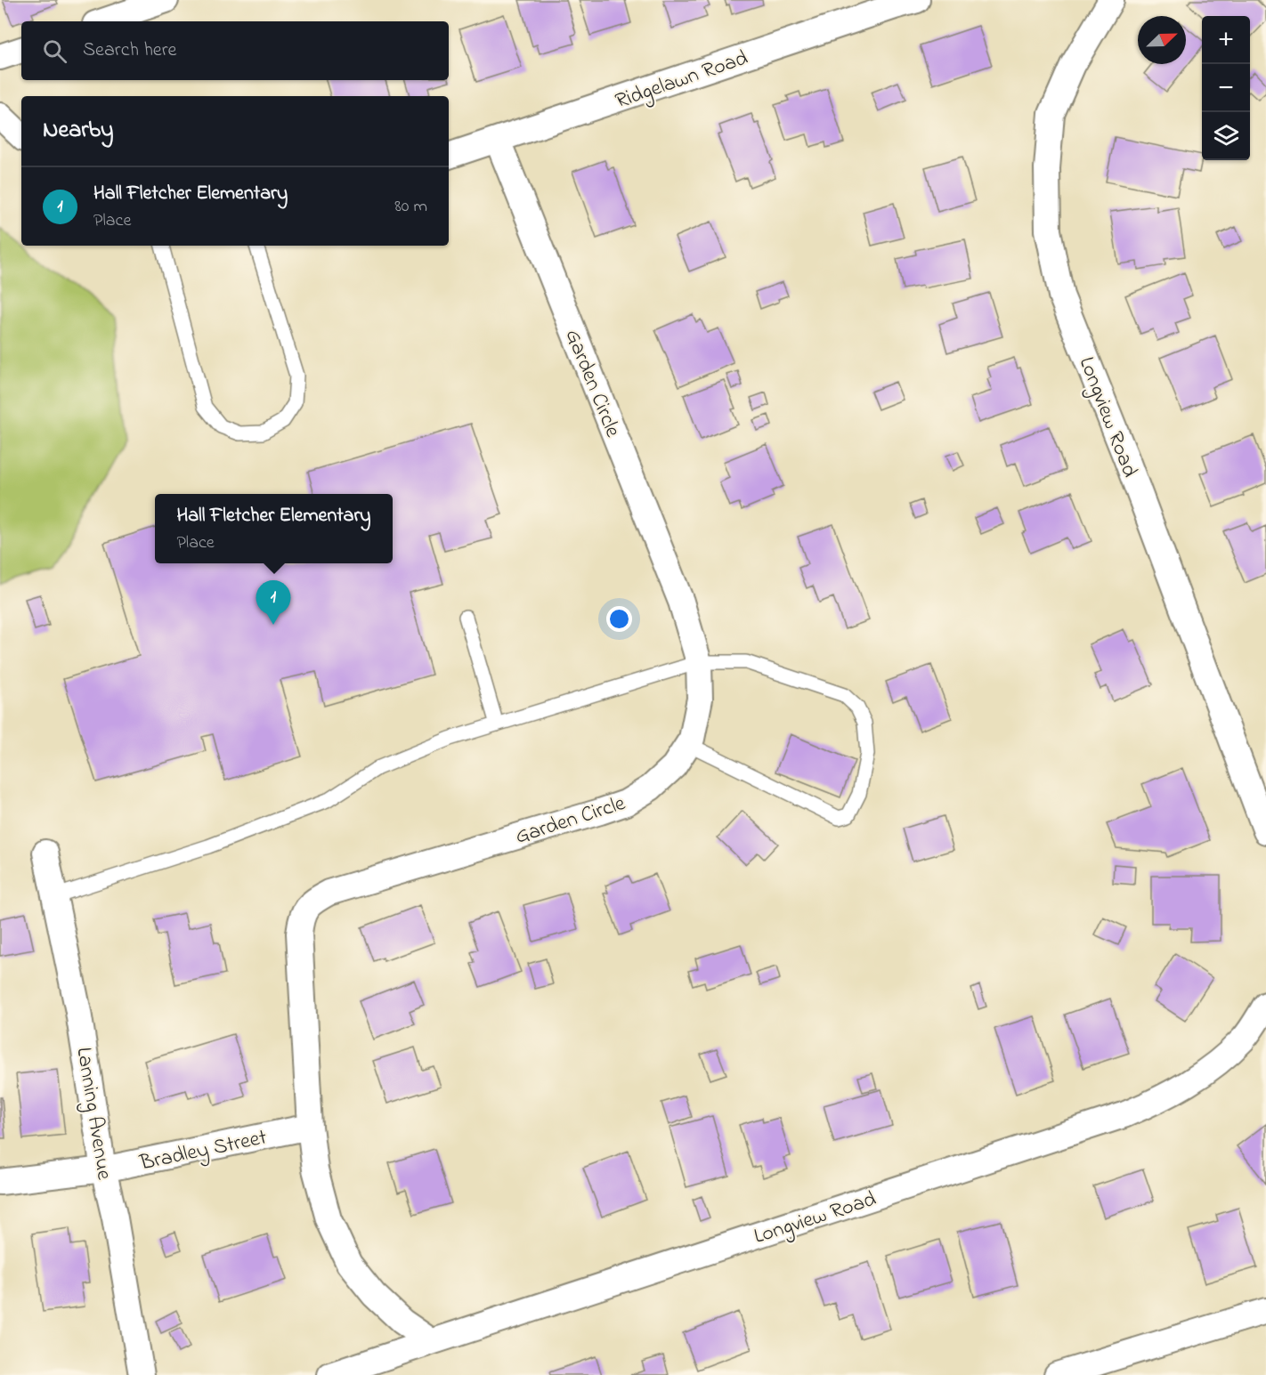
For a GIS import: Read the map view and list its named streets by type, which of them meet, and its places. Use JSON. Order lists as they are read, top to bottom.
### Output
{
  "streets": {
    "street": [
      "Ridgelawn Road",
      "Garden Circle",
      "Longview Road",
      "Lanning Avenue",
      "Bradley Street"
    ]
  },
  "crossings": [
    ["Ridgelawn Road", "Garden Circle"],
    ["Garden Circle", "Longview Road"],
    ["Garden Circle", "Bradley Street"],
    ["Lanning Avenue", "Bradley Street"]
  ],
  "north": "top right",
  "page": {
    "map_buttons": ["+", "−"],
    "search": "Search here",
    "heading": "Nearby",
    "list": [
      {
        "mark": "1",
        "name": "Hall Fletcher Elementary",
        "note": "Place",
        "value": "80 m"
      }
    ],
    "popup": ["Hall Fletcher Elementary", "Place"],
    "pins": "1"
  }
}
